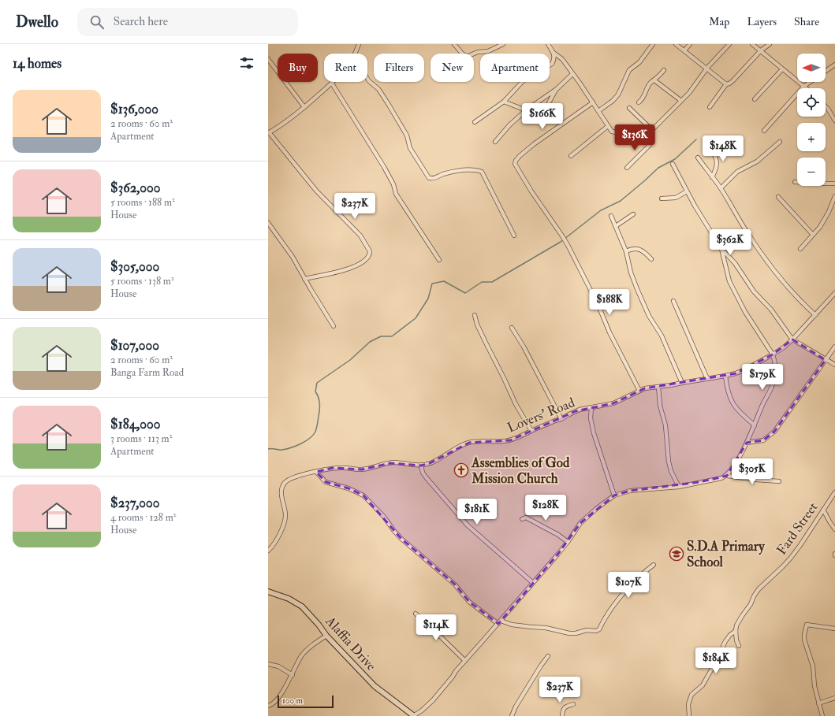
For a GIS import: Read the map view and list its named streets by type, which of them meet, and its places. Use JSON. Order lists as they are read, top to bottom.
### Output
{
  "streets": {
    "street": ["Lovers' Road", "Fard Street", "Alaffia Drive"]
  },
  "places": {
    "church": ["Assemblies of God Mission Church"],
    "school or university": ["S.D.A Primary School"]
  },
  "scale_bar": "100 m",
  "north": "left",
  "page": {
    "header": "Dwello",
    "search": "Search here",
    "nav": ["Map", "Layers", "Share"],
    "heading": "14 homes",
    "map_buttons": ["+", "−"],
    "chip": [
      "Buy",
      "Rent",
      "Filters",
      "New",
      "Apartment"
    ],
    "list": [
      {
        "name": "$136,000",
        "note": "2 rooms · 60 m² · Apartment"
      },
      {
        "name": "$362,000",
        "note": "5 rooms · 188 m² · House"
      },
      {
        "name": "$305,000",
        "note": "5 rooms · 138 m² · House"
      },
      {
        "name": "$107,000",
        "note": "2 rooms · 60 m² · Banga Farm Road"
      },
      {
        "name": "$184,000",
        "note": "3 rooms · 113 m² · Apartment"
      },
      {
        "name": "$237,000",
        "note": "4 rooms · 128 m² · House"
      }
    ],
    "price": [
      "$166K",
      "$136K",
      "$148K",
      "$237K",
      "$362K",
      "$188K",
      "$179K",
      "$305K",
      "$128K",
      "$181K",
      "$107K",
      "$114K",
      "$184K",
      "$237K"
    ],
    "scale": "100 m"
  }
}
